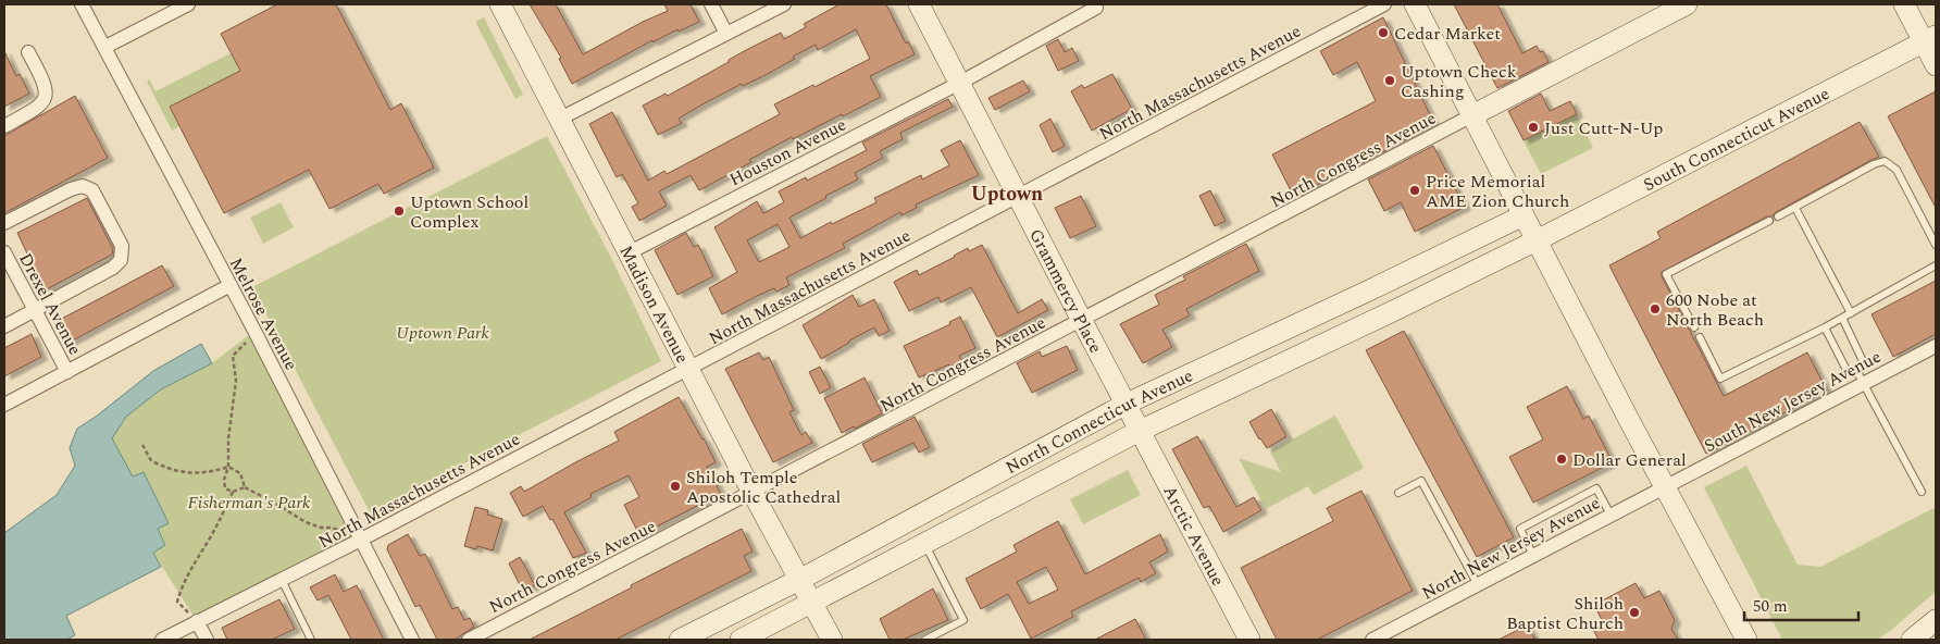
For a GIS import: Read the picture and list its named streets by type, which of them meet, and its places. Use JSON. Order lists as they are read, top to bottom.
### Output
{
  "streets": {
    "street": [
      "North Massachusetts Avenue",
      "South Connecticut Avenue",
      "Houston Avenue",
      "North Congress Avenue",
      "Grammercy Place",
      "Drexel Avenue",
      "Madison Avenue",
      "Melrose Avenue",
      "South New Jersey Avenue",
      "North Connecticut Avenue",
      "Arctic Avenue",
      "North New Jersey Avenue"
    ]
  },
  "crossings": [
    ["North Massachusetts Avenue", "Grammercy Place"],
    ["North Massachusetts Avenue", "Madison Avenue"],
    ["North Massachusetts Avenue", "Melrose Avenue"],
    ["South Connecticut Avenue", "North Connecticut Avenue"],
    ["Houston Avenue", "Grammercy Place"],
    ["Houston Avenue", "Madison Avenue"],
    ["North Congress Avenue", "Grammercy Place"],
    ["North Congress Avenue", "Madison Avenue"],
    ["Grammercy Place", "North Connecticut Avenue"],
    ["Grammercy Place", "Arctic Avenue"],
    ["Madison Avenue", "North Connecticut Avenue"],
    ["South New Jersey Avenue", "North New Jersey Avenue"],
    ["North Connecticut Avenue", "Arctic Avenue"]
  ],
  "districts": ["Uptown"],
  "parks": ["Uptown Park", "Fisherman's Park"],
  "places": [
    "Cedar Market",
    "Uptown Check Cashing",
    "Just Cutt-N-Up",
    "Price Memorial AME Zion Church",
    "Uptown School Complex",
    "600 Nobe at North Beach",
    "Dollar General",
    "Shiloh Temple Apostolic Cathedral",
    "Shiloh Baptist Church"
  ],
  "scale_bar": "50 m"
}
